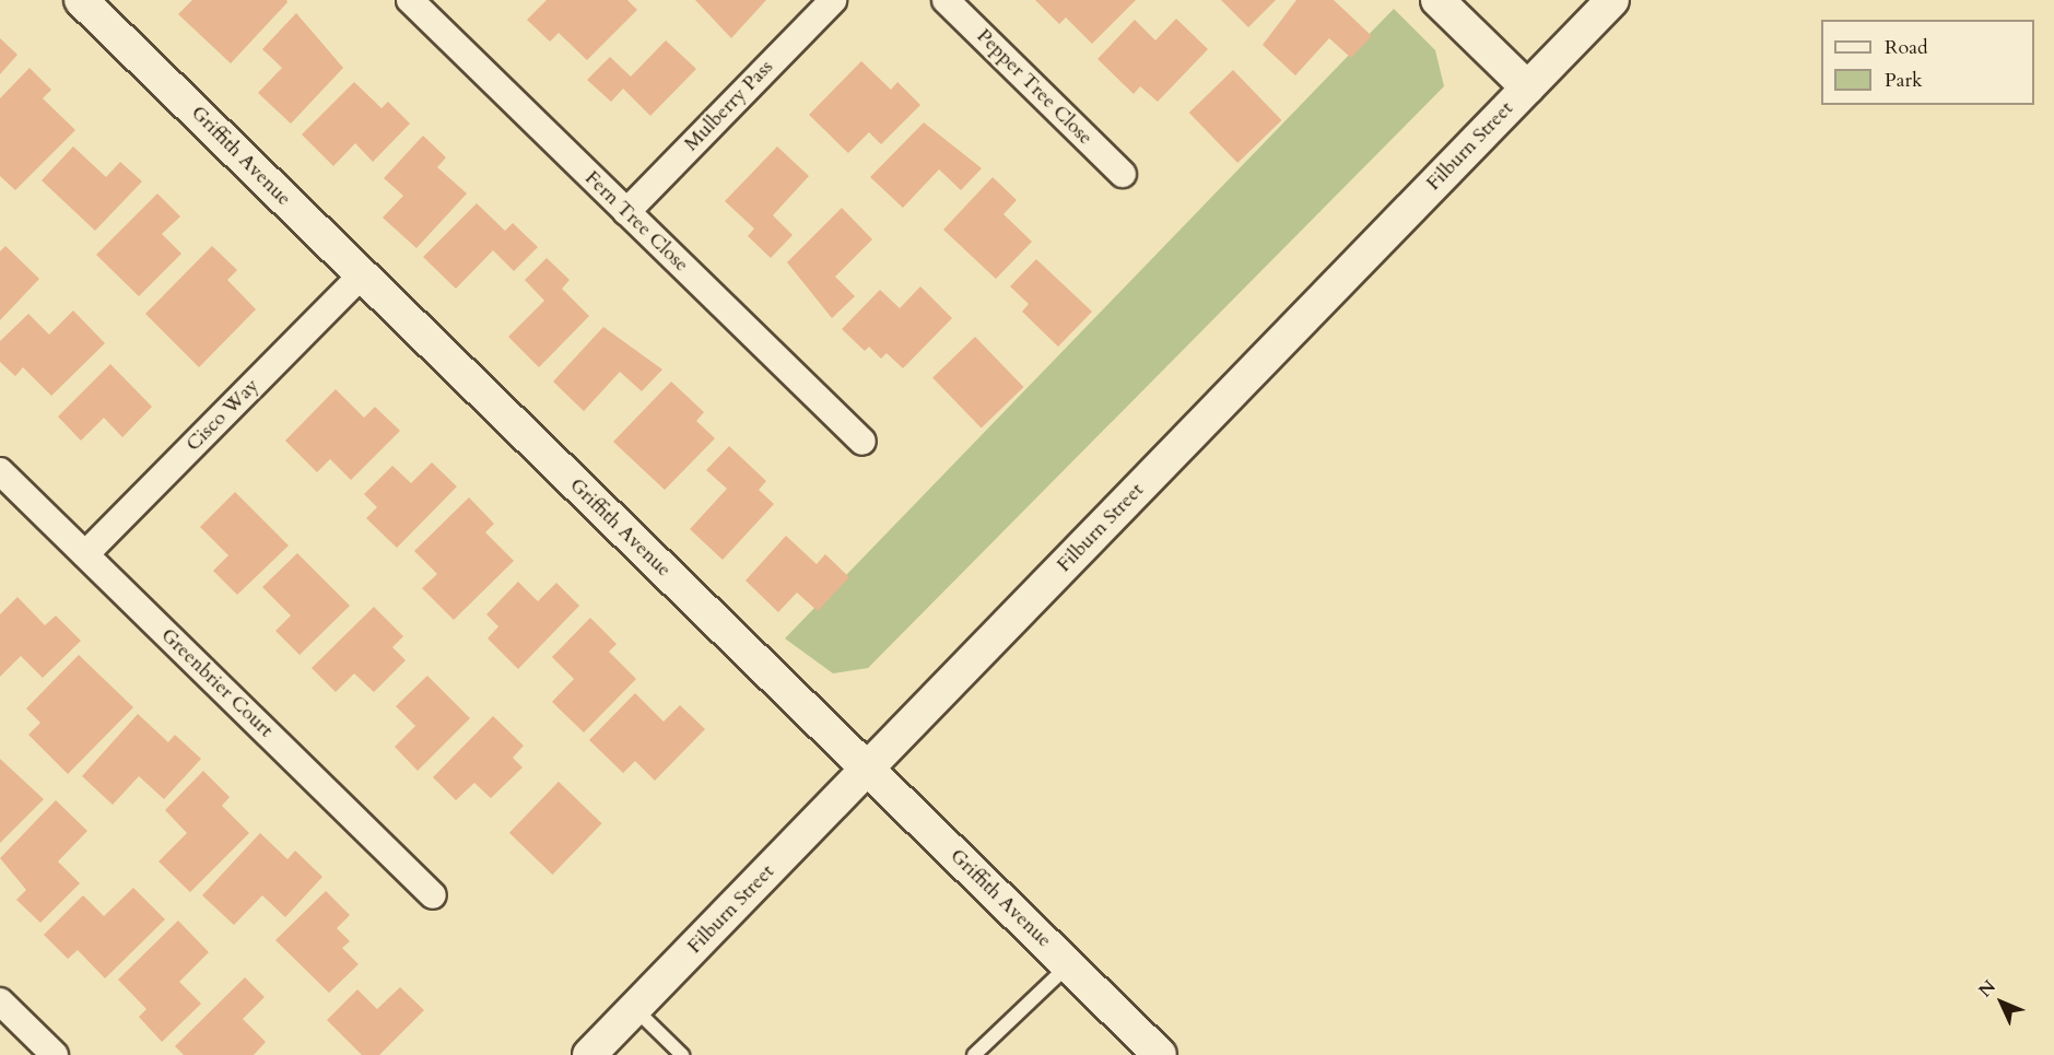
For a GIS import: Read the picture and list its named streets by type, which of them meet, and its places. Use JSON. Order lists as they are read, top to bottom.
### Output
{
  "streets": {
    "street": [
      "Pepper Tree Close",
      "Mulberry Pass",
      "Filburn Street",
      "Griffith Avenue",
      "Fern Tree Close",
      "Cisco Way",
      "Greenbrier Court"
    ]
  },
  "crossings": [
    ["Mulberry Pass", "Fern Tree Close"],
    ["Filburn Street", "Griffith Avenue"],
    ["Griffith Avenue", "Cisco Way"],
    ["Cisco Way", "Greenbrier Court"]
  ],
  "legend": ["Road", "Park"],
  "north": "top left"
}
